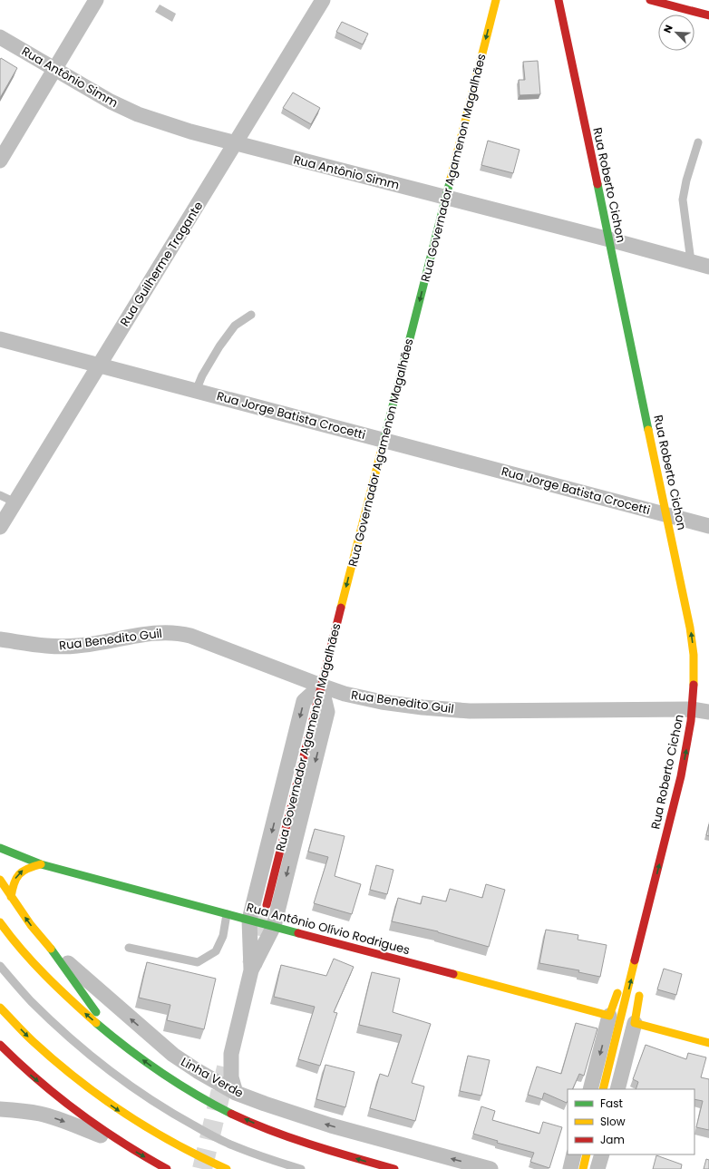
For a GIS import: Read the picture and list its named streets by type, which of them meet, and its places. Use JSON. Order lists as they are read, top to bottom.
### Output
{
  "streets": {
    "main road": [
      "Rua Governador Agamenon Magalhães",
      "Rua Roberto Cichon",
      "Rua Antônio Olívio Rodrigues",
      "Linha Verde"
    ],
    "street": [
      "Rua Antônio Simm",
      "Rua Guilherme Tragante",
      "Rua Jorge Batista Crocetti",
      "Rua Benedito Guil"
    ]
  },
  "crossings": [
    ["Rua Antônio Simm", "Rua Governador Agamenon Magalhães"],
    ["Rua Antônio Simm", "Rua Roberto Cichon"],
    ["Rua Antônio Simm", "Rua Guilherme Tragante"],
    ["Rua Governador Agamenon Magalhães", "Rua Jorge Batista Crocetti"],
    ["Rua Governador Agamenon Magalhães", "Rua Benedito Guil"],
    ["Rua Roberto Cichon", "Rua Jorge Batista Crocetti"],
    ["Rua Roberto Cichon", "Rua Benedito Guil"],
    ["Rua Guilherme Tragante", "Rua Jorge Batista Crocetti"]
  ],
  "one_way": ["Rua Governador Agamenon Magalhães", "Rua Roberto Cichon"],
  "legend": ["Fast", "Slow", "Jam"],
  "north": "top left"
}
